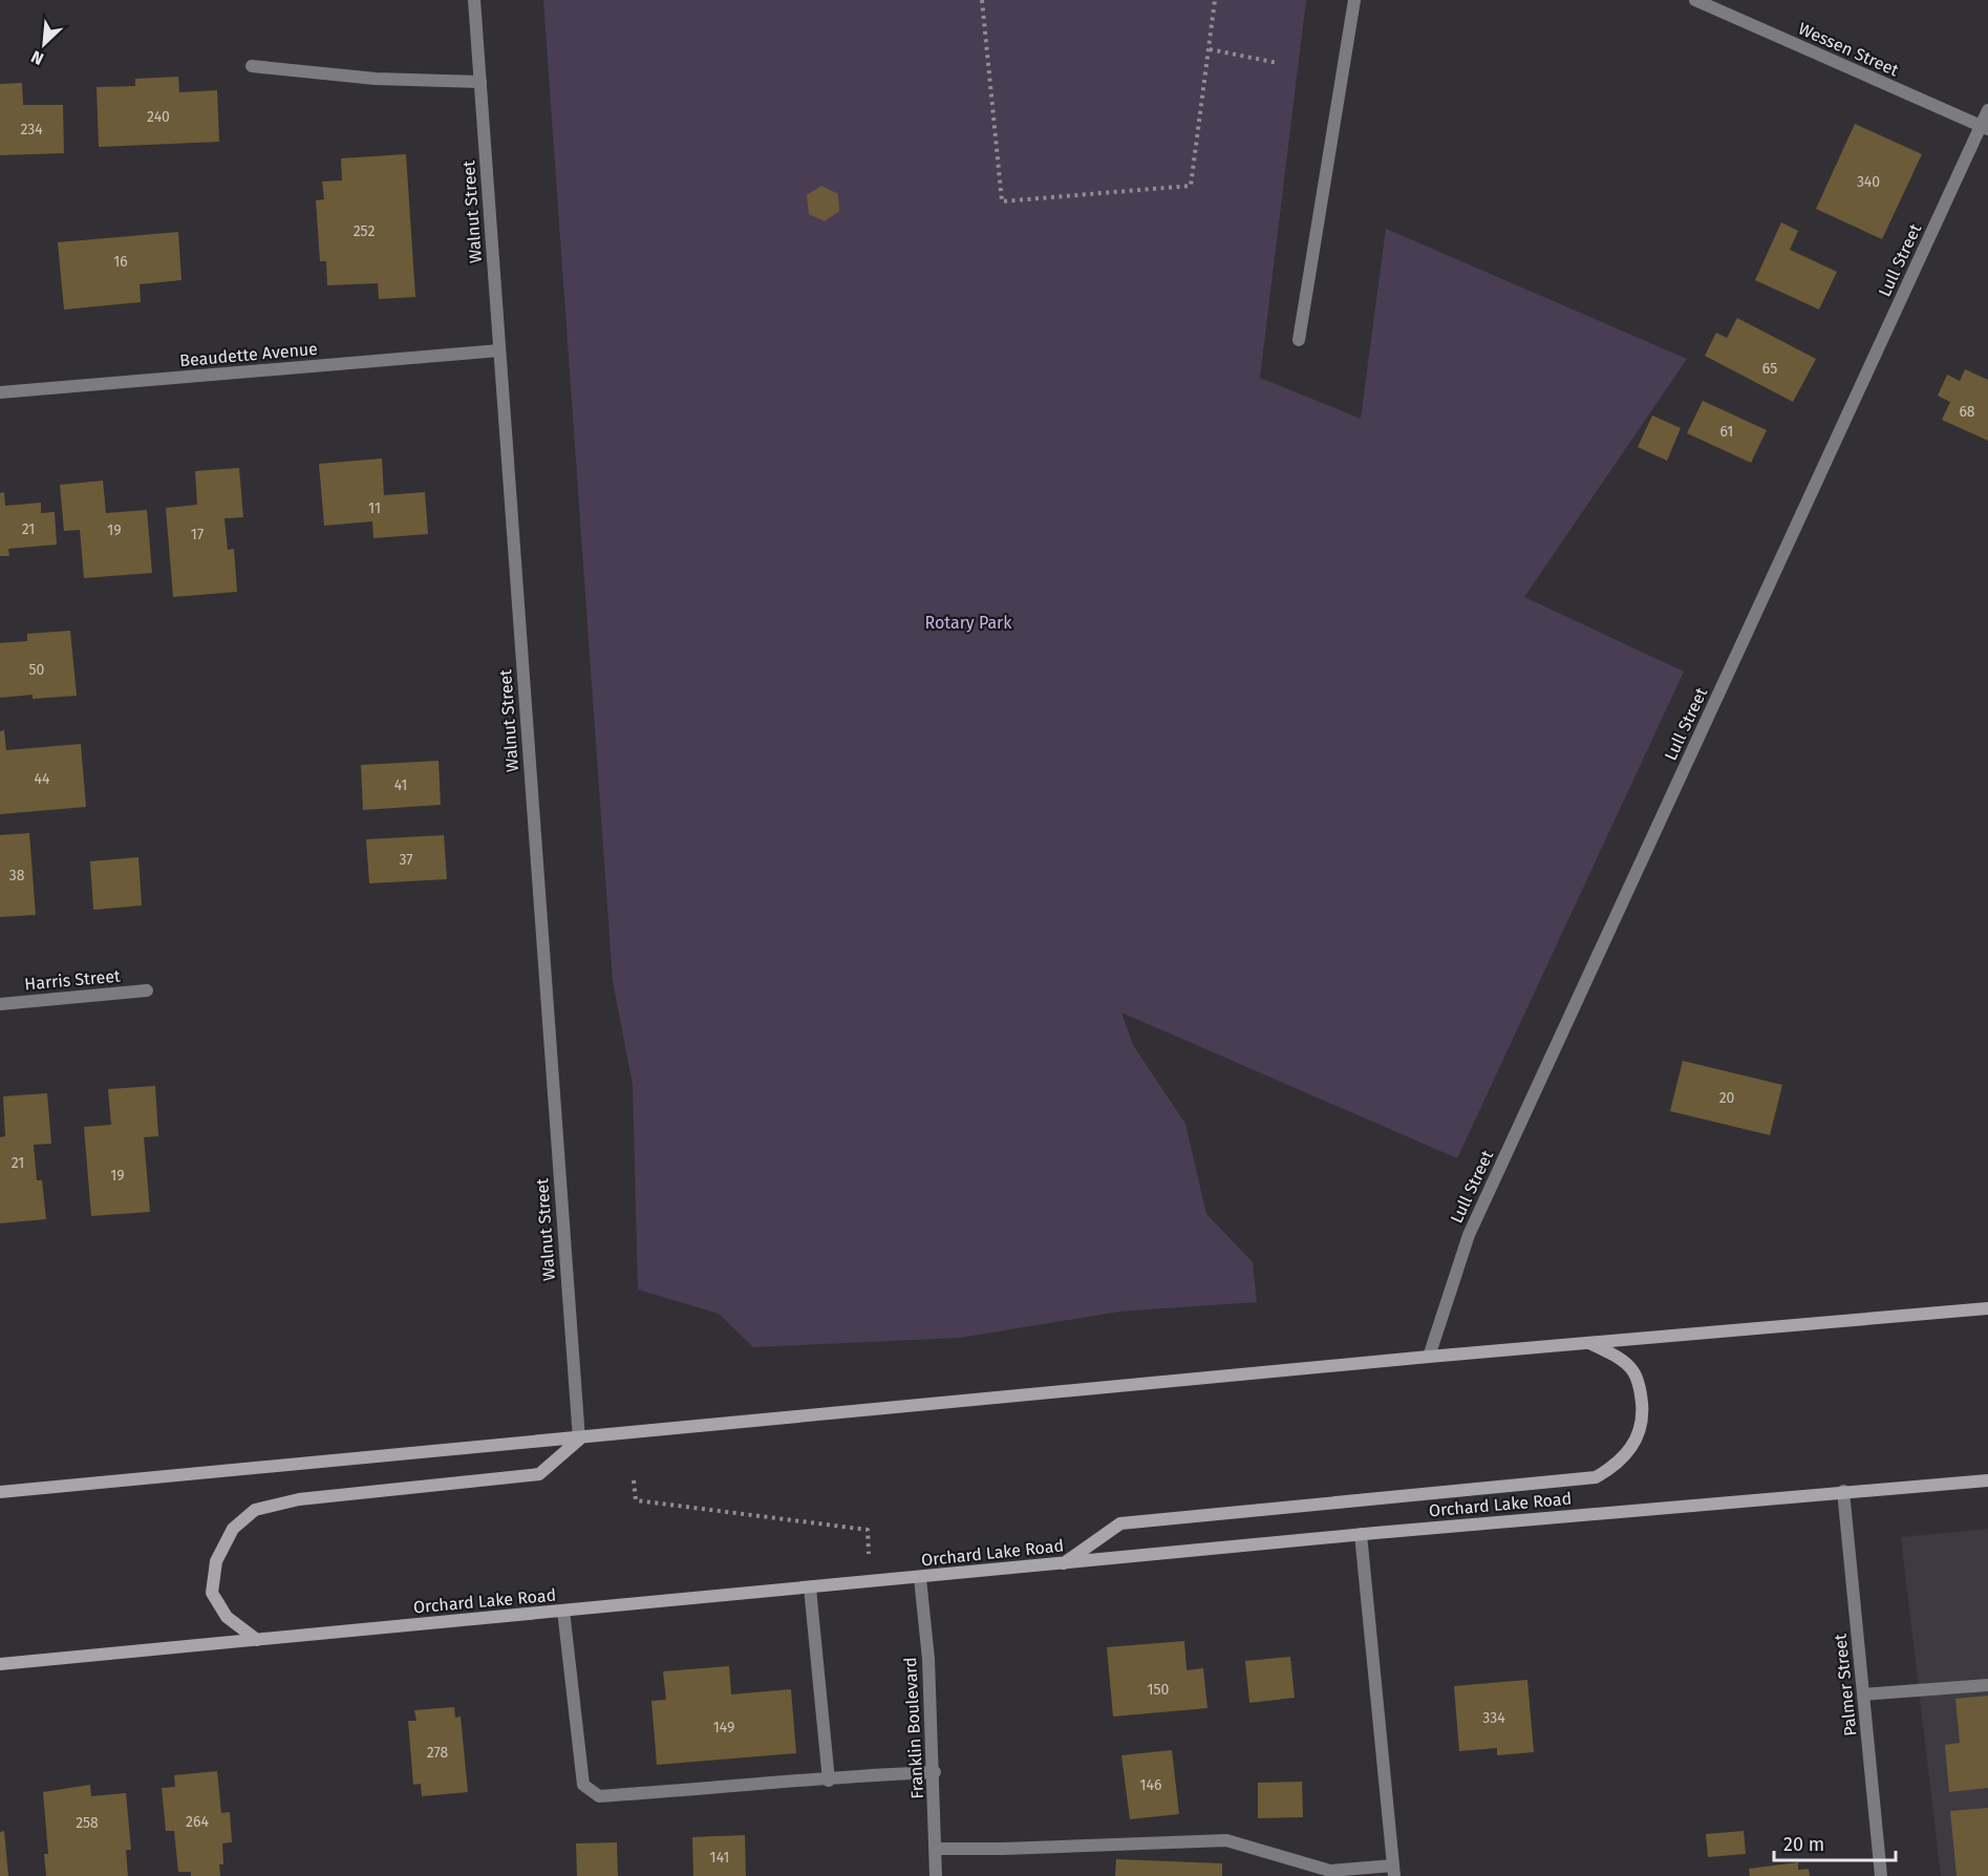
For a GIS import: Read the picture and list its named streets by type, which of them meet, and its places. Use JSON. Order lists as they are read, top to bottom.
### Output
{
  "streets": {
    "main road": ["Orchard Lake Road"],
    "street": [
      "Wessen Street",
      "Walnut Street",
      "Lull Street",
      "Beaudette Avenue",
      "Harris Street",
      "Palmer Street",
      "Franklin Boulevard"
    ]
  },
  "crossings": [
    ["Wessen Street", "Lull Street"],
    ["Walnut Street", "Beaudette Avenue"],
    ["Orchard Lake Road", "Palmer Street"],
    ["Orchard Lake Road", "Franklin Boulevard"]
  ],
  "parks": ["Rotary Park"],
  "house_numbers": [
    "240",
    "234",
    "340",
    "252",
    "16",
    "65",
    "68",
    "61",
    "11",
    "21",
    "19",
    "17",
    "50",
    "44",
    "41",
    "37",
    "38",
    "20",
    "21",
    "19",
    "150",
    "334",
    "149",
    "278",
    "146",
    "264",
    "258",
    "141"
  ],
  "scale_bar": "20 m",
  "north": "bottom left"
}
